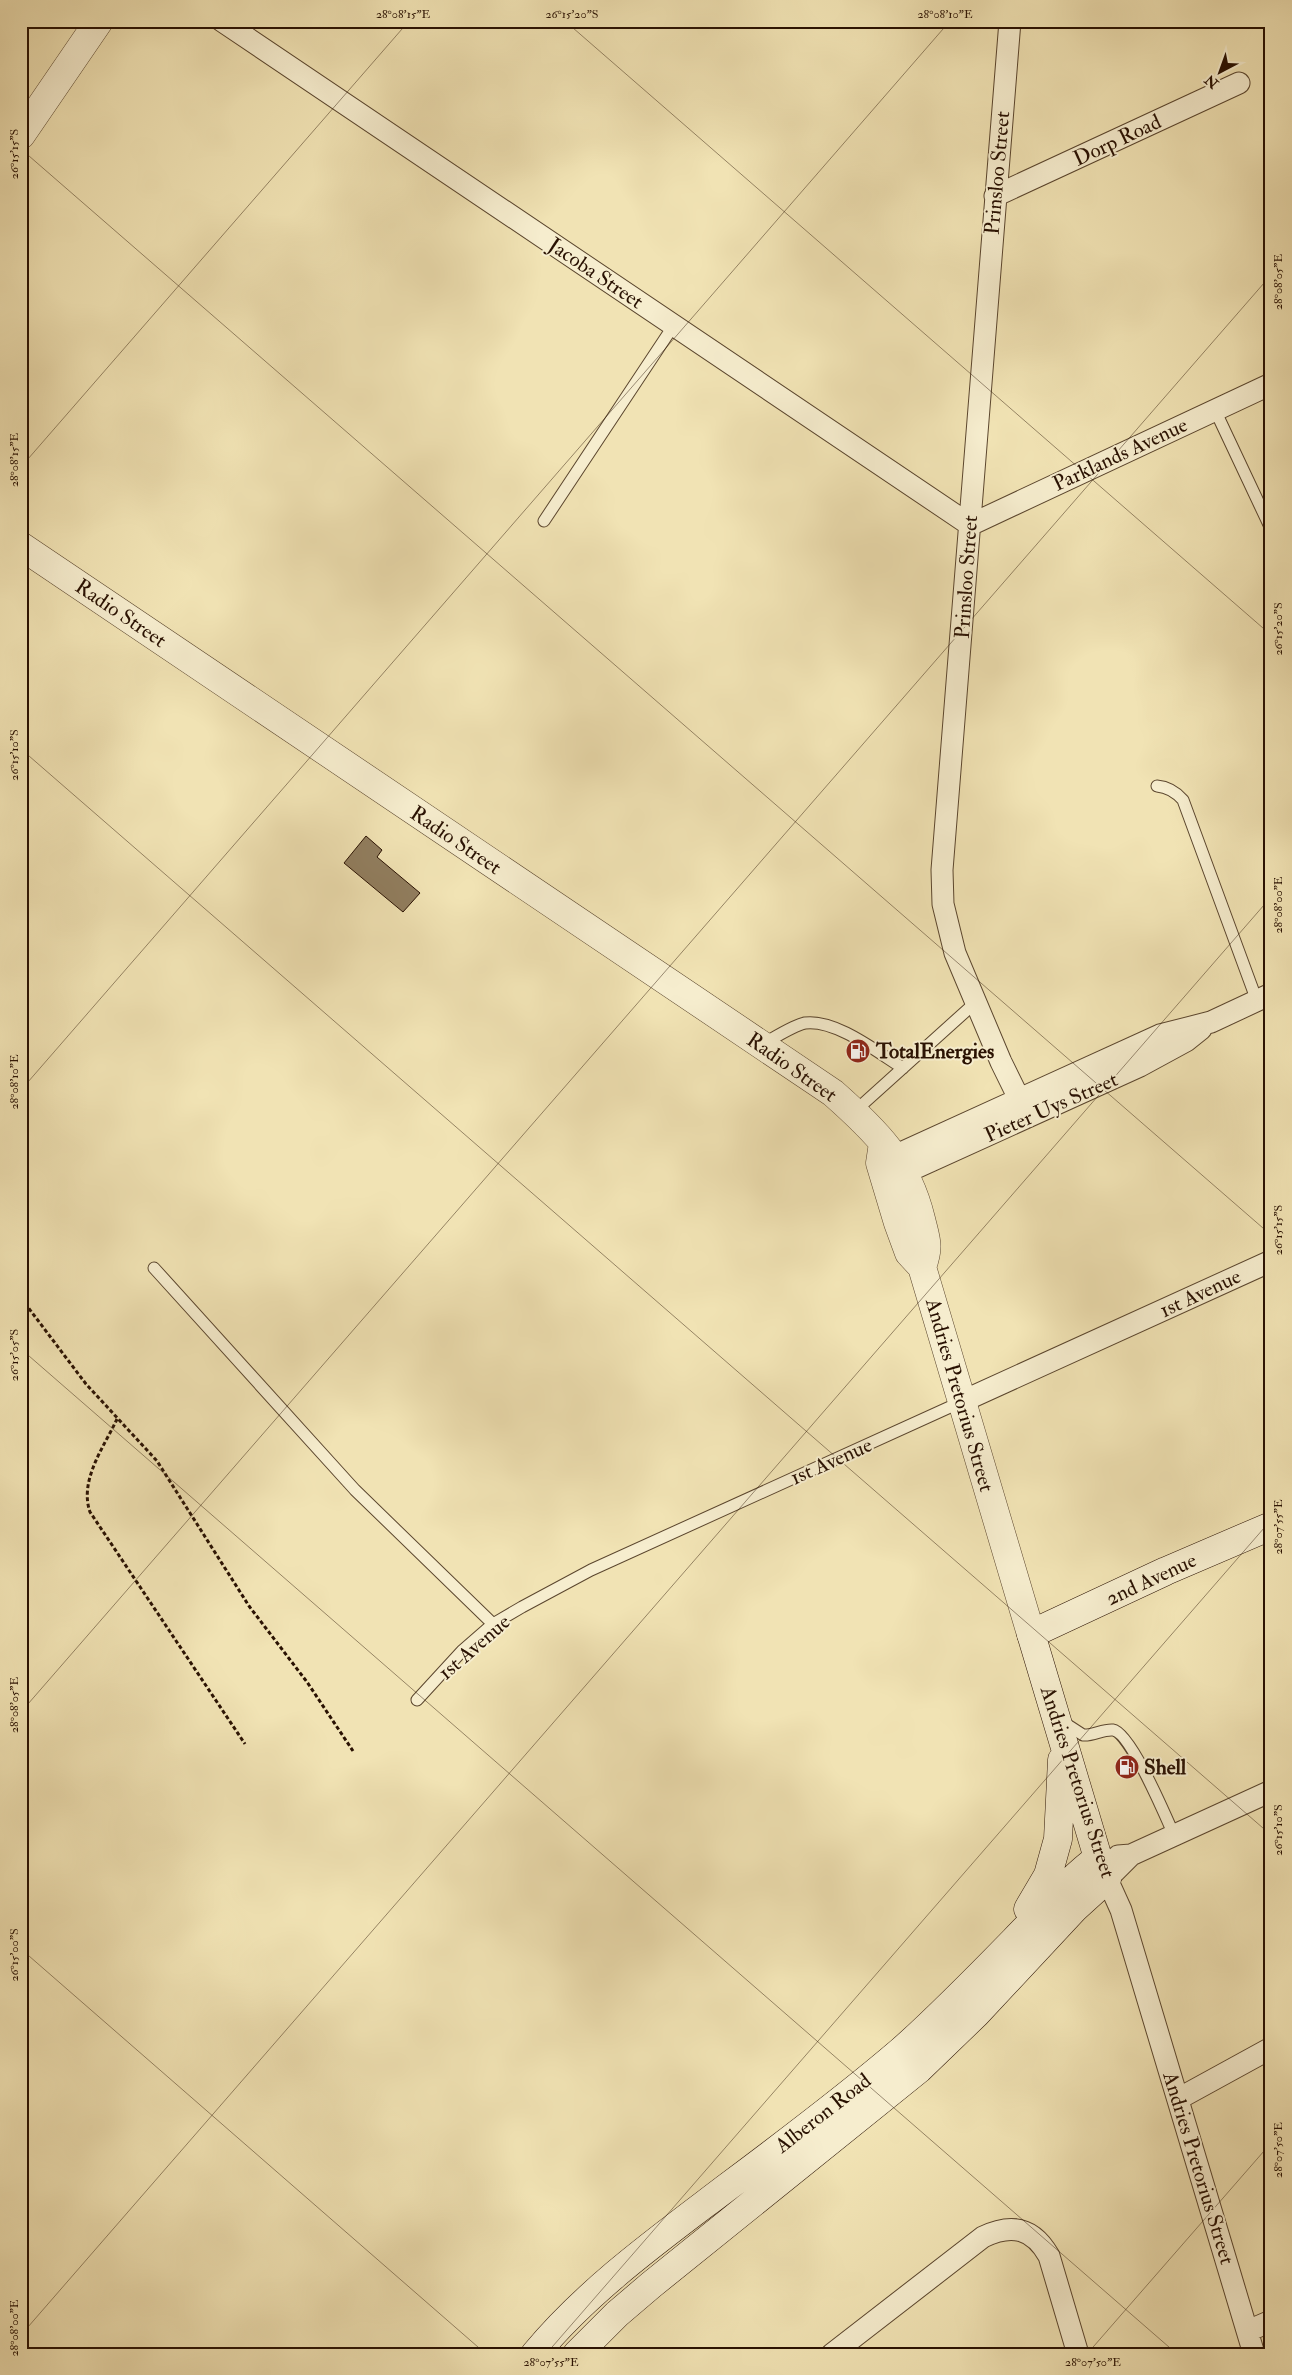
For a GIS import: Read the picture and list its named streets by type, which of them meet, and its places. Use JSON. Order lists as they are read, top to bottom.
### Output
{
  "streets": {
    "main road": [
      "Radio Street",
      "Andries Pretorius Street",
      "2nd Avenue",
      "Alberon Road"
    ],
    "street": [
      "Dorp Road",
      "Prinsloo Street",
      "Jacoba Street",
      "Parklands Avenue",
      "Pieter Uys Street",
      "1st Avenue"
    ]
  },
  "crossings": [
    ["Dorp Road", "Prinsloo Street"],
    ["Prinsloo Street", "Jacoba Street"],
    ["Prinsloo Street", "Parklands Avenue"],
    ["Prinsloo Street", "Pieter Uys Street"],
    ["Jacoba Street", "Parklands Avenue"],
    ["Radio Street", "Pieter Uys Street"],
    ["Radio Street", "Andries Pretorius Street"],
    ["Pieter Uys Street", "Andries Pretorius Street"],
    ["1st Avenue", "Andries Pretorius Street"],
    ["Andries Pretorius Street", "2nd Avenue"],
    ["Andries Pretorius Street", "Alberon Road"]
  ],
  "places": {
    "fuel station": ["TotalEnergies", "Shell"]
  },
  "north": "bottom left",
  "coordinates": [
    "28°08'15\"E",
    "26°15'20\"S",
    "28°08'10\"E",
    "26°15'15\"S",
    "28°08'05\"E",
    "26°15'10\"S",
    "28°08'00\"E",
    "26°15'05\"S",
    "28°07'55\"E",
    "26°15'00\"S",
    "28°07'50\"E"
  ]
}
